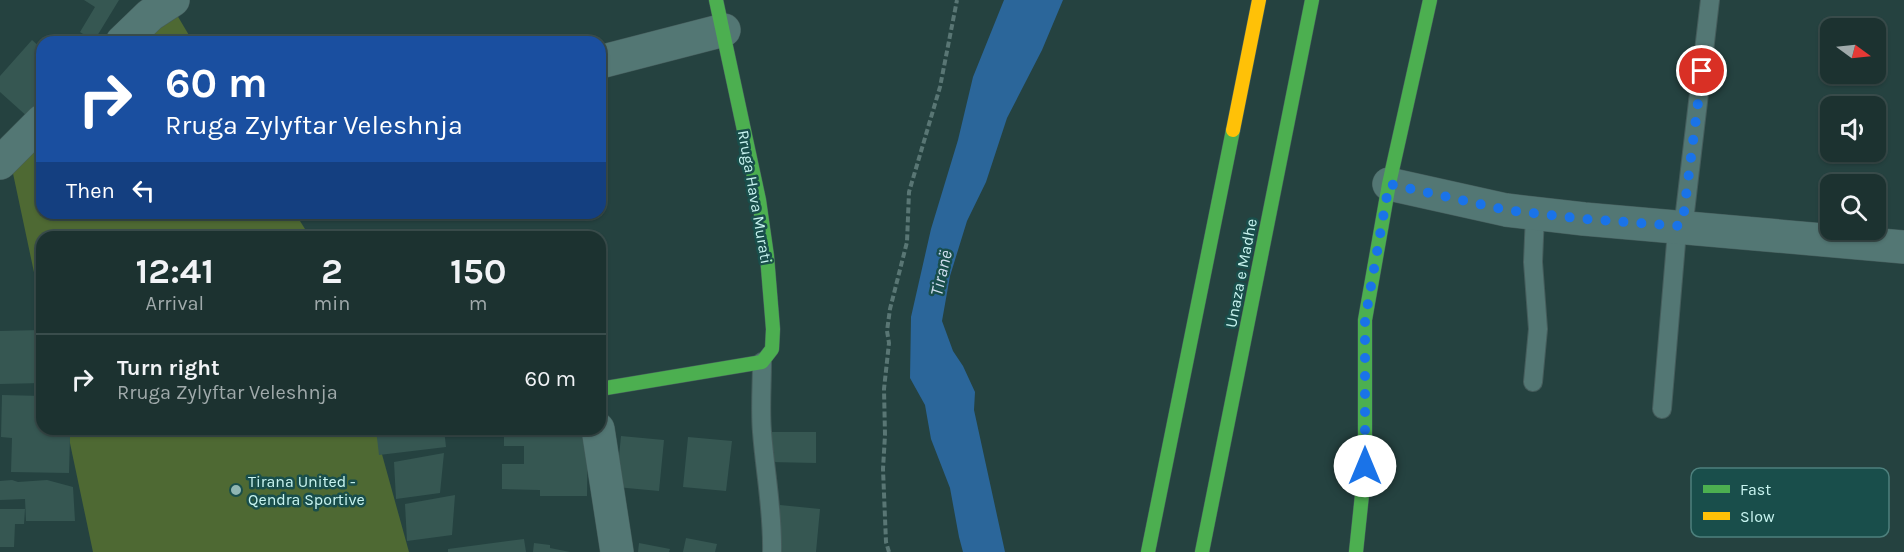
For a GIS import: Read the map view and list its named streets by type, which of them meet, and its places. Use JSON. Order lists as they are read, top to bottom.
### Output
{
  "streets": {
    "main road": ["Rruga Hava Murati", "Unaza e Madhe"]
  },
  "water": ["Tiranë"],
  "places": ["Tirana United - Qendra Sportive"],
  "legend": ["Fast", "Slow"],
  "north": "right",
  "page": {
    "turn": ["60 m", "Rruga Zylyftar Veleshnja"],
    "then": "Then",
    "eta": [
      "12:41",
      "Arrival",
      "2",
      "min",
      "150",
      "m"
    ],
    "list": [
      {
        "name": "Turn right",
        "note": "Rruga Zylyftar Veleshnja",
        "value": "60 m"
      }
    ]
  }
}
